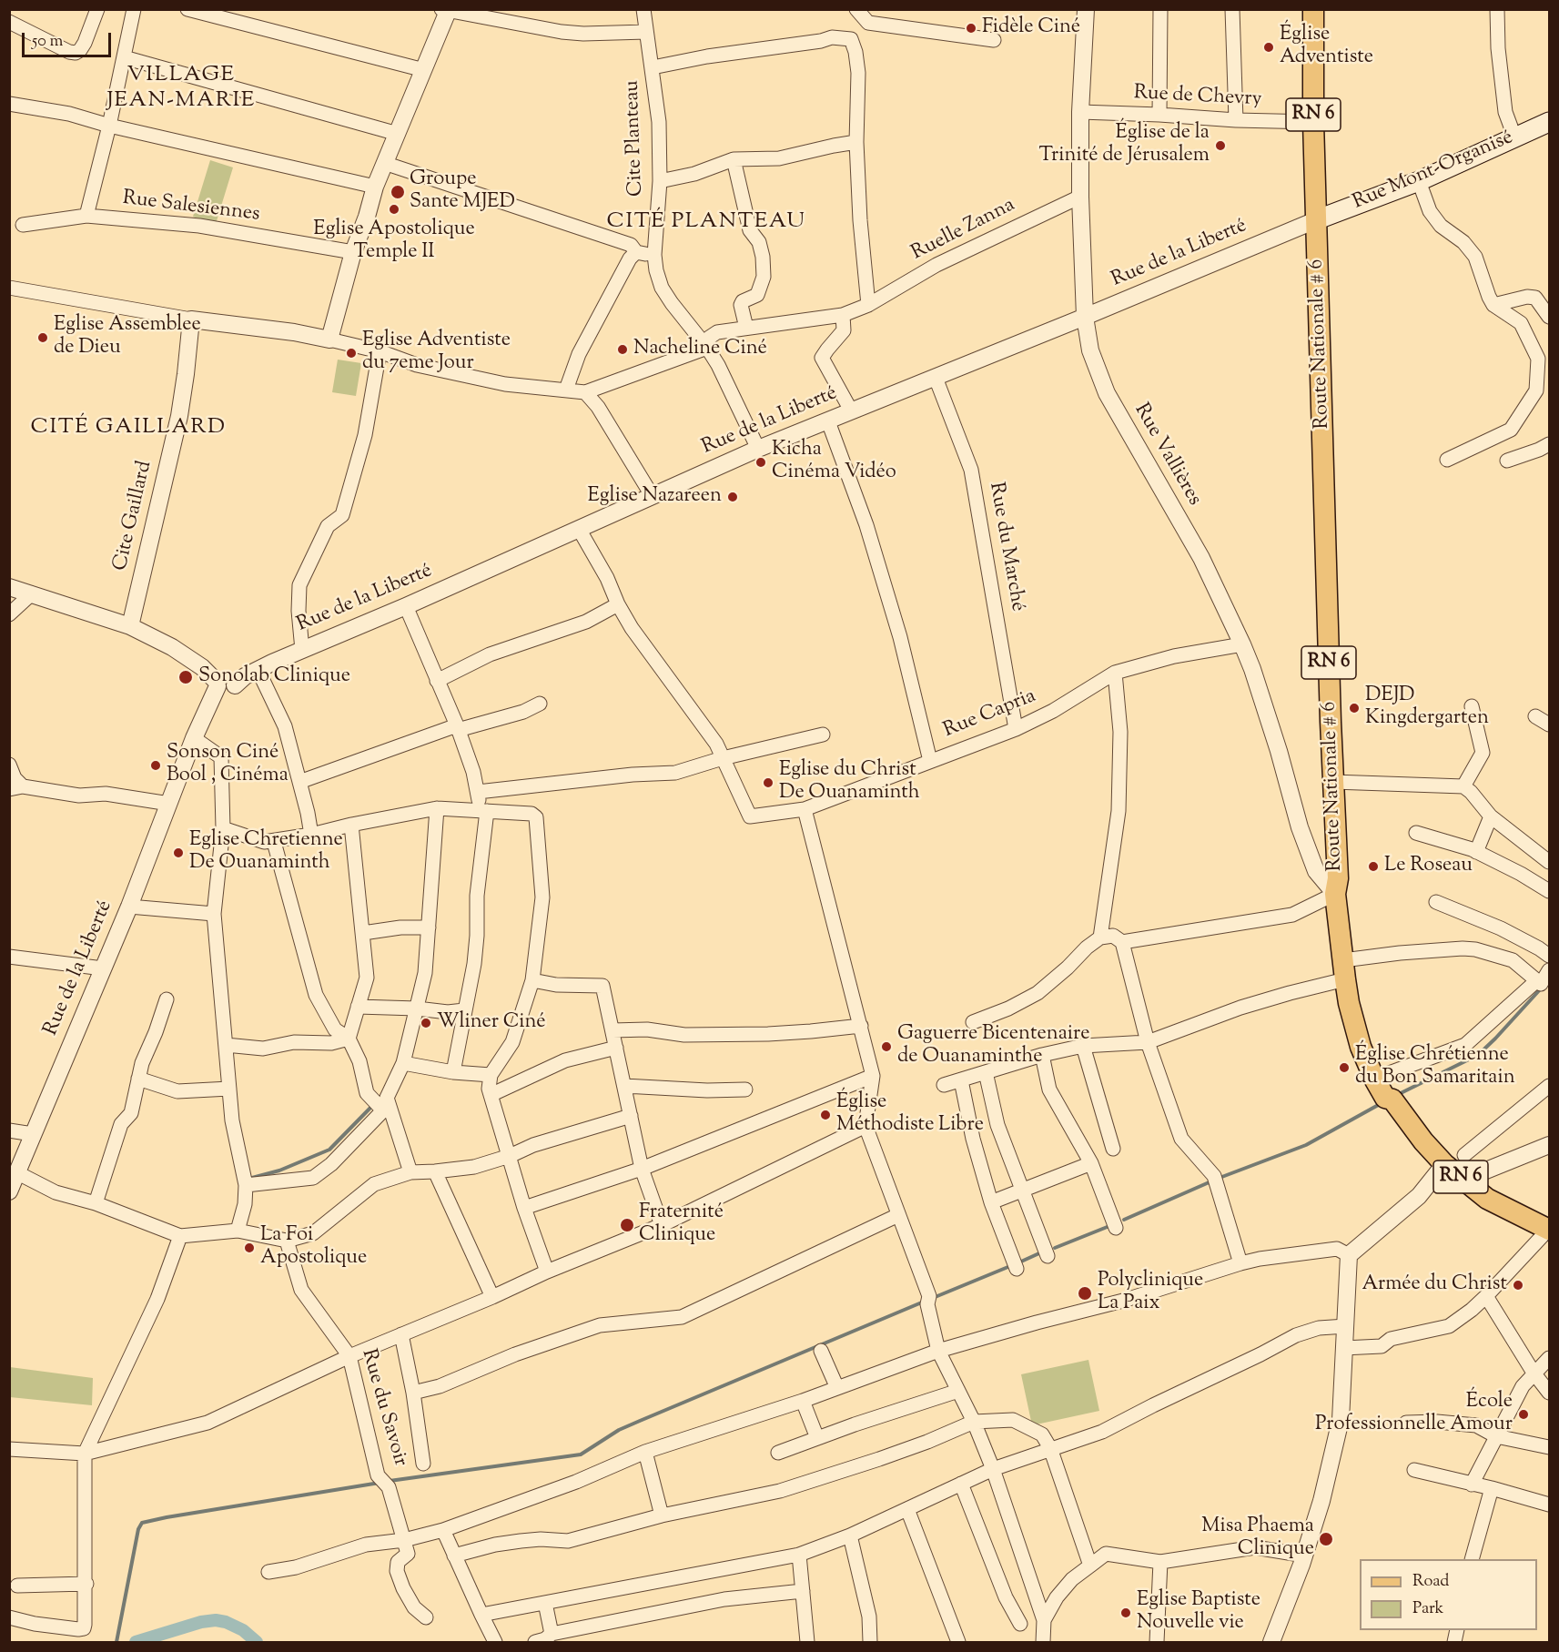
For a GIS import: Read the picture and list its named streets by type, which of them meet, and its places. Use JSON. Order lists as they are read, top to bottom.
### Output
{
  "streets": {
    "main road": ["RN 6", "Rue Mont-Organisé", "Route Nationale # 6"],
    "street": [
      "Rue de Chevry",
      "Cite Planteau",
      "Rue Salesiennes",
      "Ruelle Zanna",
      "Rue de la Liberté",
      "Rue Vallières",
      "Cite Gaillard",
      "Rue du Marché",
      "Rue Capria",
      "Rue du Savoir"
    ]
  },
  "crossings": [
    ["Rue de Chevry", "RN 6"],
    ["Rue de Chevry", "Rue Vallières"],
    ["RN 6", "Rue Mont-Organisé"],
    ["RN 6", "Rue de la Liberté"],
    ["RN 6", "Route Nationale # 6"],
    ["Cite Planteau", "Ruelle Zanna"],
    ["Cite Planteau", "Rue de la Liberté"],
    ["Rue Mont-Organisé", "Rue de la Liberté"],
    ["Rue Mont-Organisé", "Route Nationale # 6"],
    ["Ruelle Zanna", "Rue Vallières"],
    ["Rue de la Liberté", "Route Nationale # 6"],
    ["Rue de la Liberté", "Rue Vallières"],
    ["Rue de la Liberté", "Rue du Marché"],
    ["Route Nationale # 6", "Rue Vallières"],
    ["Rue Vallières", "Rue Capria"],
    ["Rue du Marché", "Rue Capria"]
  ],
  "districts": ["VILLAGE JEAN-MARIE", "CITÉ PLANTEAU", "CITÉ GAILLARD"],
  "places": [
    "Fidèle Ciné",
    "Église Adventiste",
    "Église de la Trinité de Jérusalem",
    "Groupe Sante MJED",
    "Eglise Apostolique Temple II",
    "Eglise Assemblee de Dieu",
    "Nacheline Ciné",
    "Eglise Adventiste du 7eme Jour",
    "Kicha Cinéma Vidéo",
    "Eglise Nazareen",
    "Sonolab Clinique",
    "DEJD Kingdergarten",
    "Sonson Ciné Bool , Cinéma",
    "Eglise du Christ De Ouanaminth",
    "Eglise Chretienne De Ouanaminth",
    "Le Roseau",
    "Wliner Ciné",
    "Gaguerre Bicentenaire de Ouanaminthe",
    "Église Chrétienne du Bon Samaritain",
    "Église Méthodiste Libre",
    "Fraternité Clinique",
    "La Foi Apostolique",
    "Armée du Christ",
    "Polyclinique La Paix",
    "École Professionnelle Amour",
    "Misa Phaema Clinique",
    "Eglise Baptiste Nouvelle vie"
  ],
  "legend": ["Road", "Park"],
  "scale_bar": "50 m"
}
